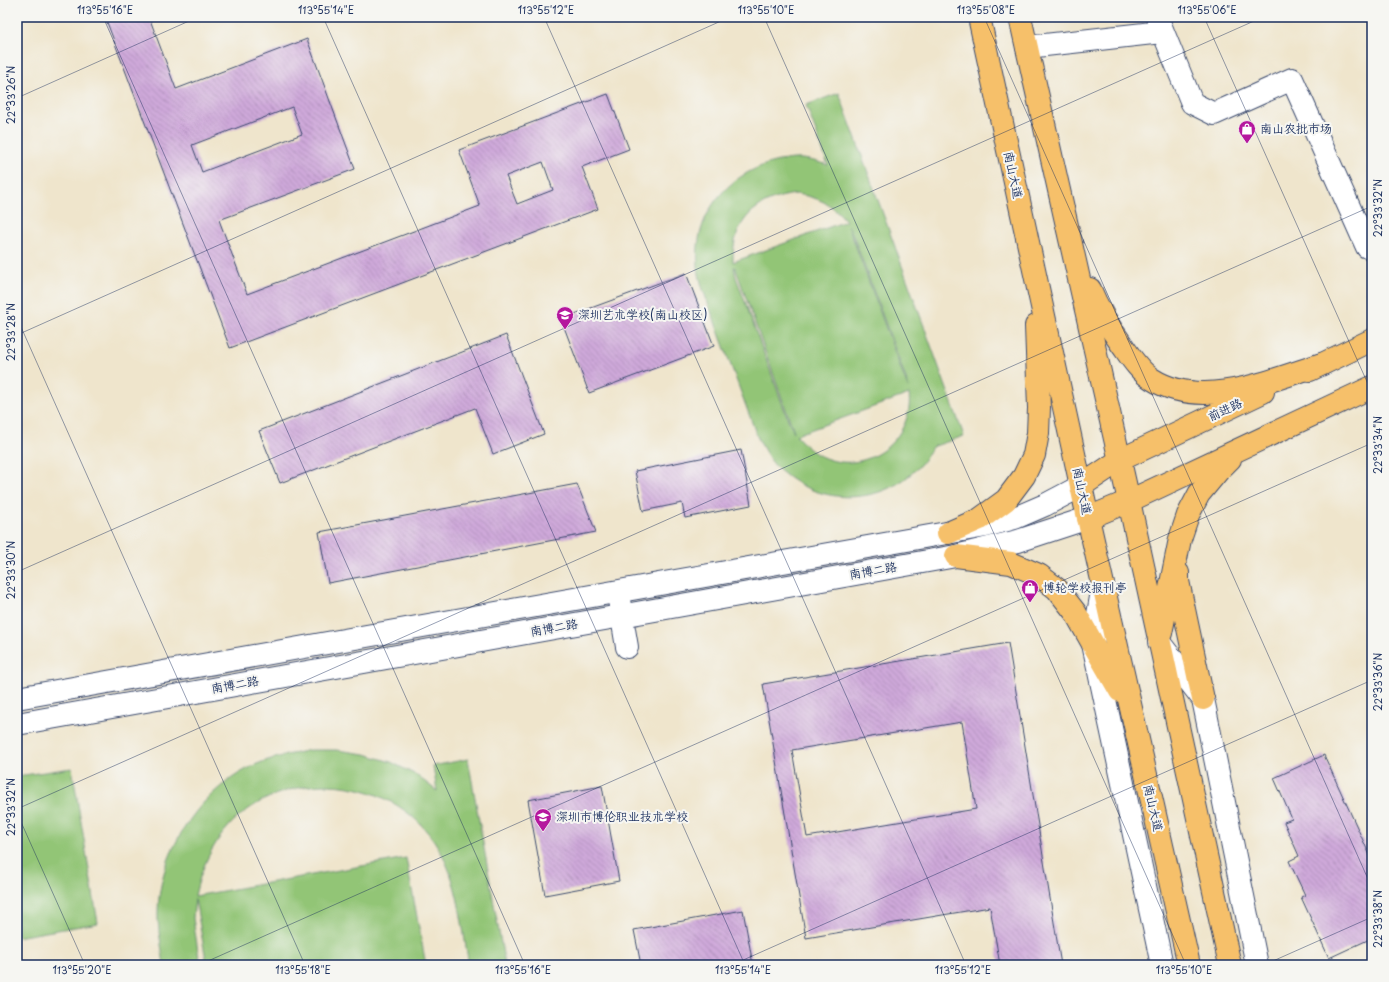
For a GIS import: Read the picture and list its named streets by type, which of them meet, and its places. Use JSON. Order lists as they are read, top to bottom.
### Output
{
  "streets": {
    "main road": ["南山大道", "前进路"],
    "street": ["南博二路"]
  },
  "crossings": [
    ["南山大道", "前进路"],
    ["南山大道", "南博二路"],
    ["前进路", "南博二路"]
  ],
  "places": {
    "shop": ["南山农批市场", "博轮学校报刊亭"],
    "school or university": ["深圳艺术学校(南山校区)", "深圳市博伦职业技术学校"]
  },
  "coordinates": [
    "113°55'16\"E",
    "113°55'14\"E",
    "113°55'12\"E",
    "113°55'10\"E",
    "113°55'08\"E",
    "113°55'06\"E",
    "22°33'26\"N",
    "22°33'32\"N",
    "22°33'28\"N",
    "22°33'34\"N",
    "22°33'30\"N",
    "22°33'36\"N",
    "22°33'38\"N",
    "113°55'20\"E",
    "113°55'18\"E"
  ]
}
